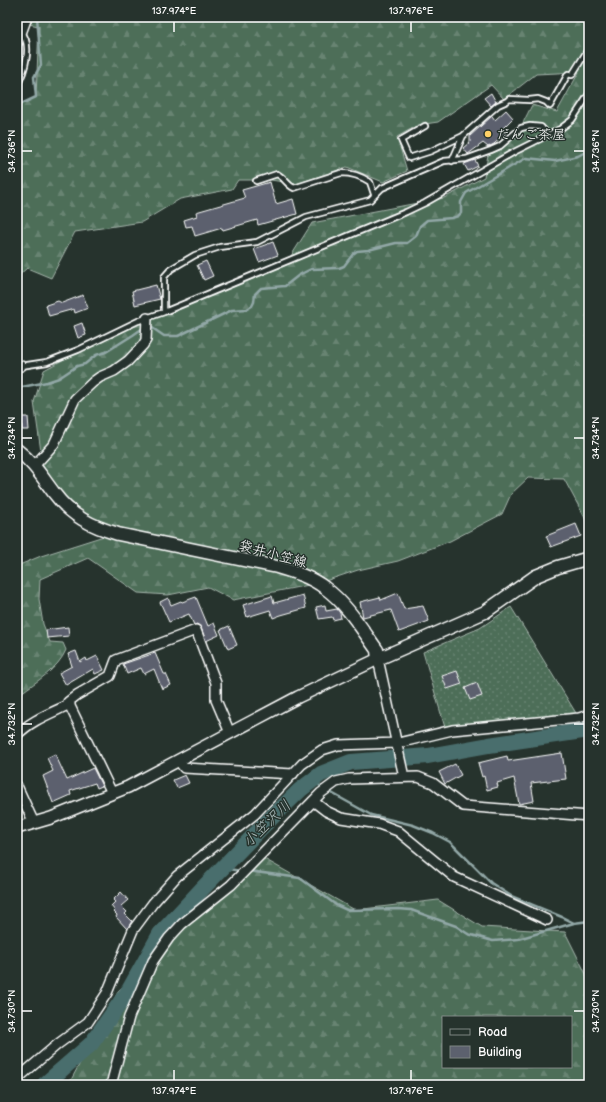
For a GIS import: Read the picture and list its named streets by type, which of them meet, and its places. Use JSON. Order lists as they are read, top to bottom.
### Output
{
  "streets": {
    "main road": ["袋井小笠線"]
  },
  "water": ["小笠沢川"],
  "places": ["だんご茶屋"],
  "legend": ["Road", "Building"],
  "coordinates": [
    "137.974°E",
    "137.976°E",
    "34.736°N",
    "34.734°N",
    "34.732°N",
    "34.730°N"
  ]
}
